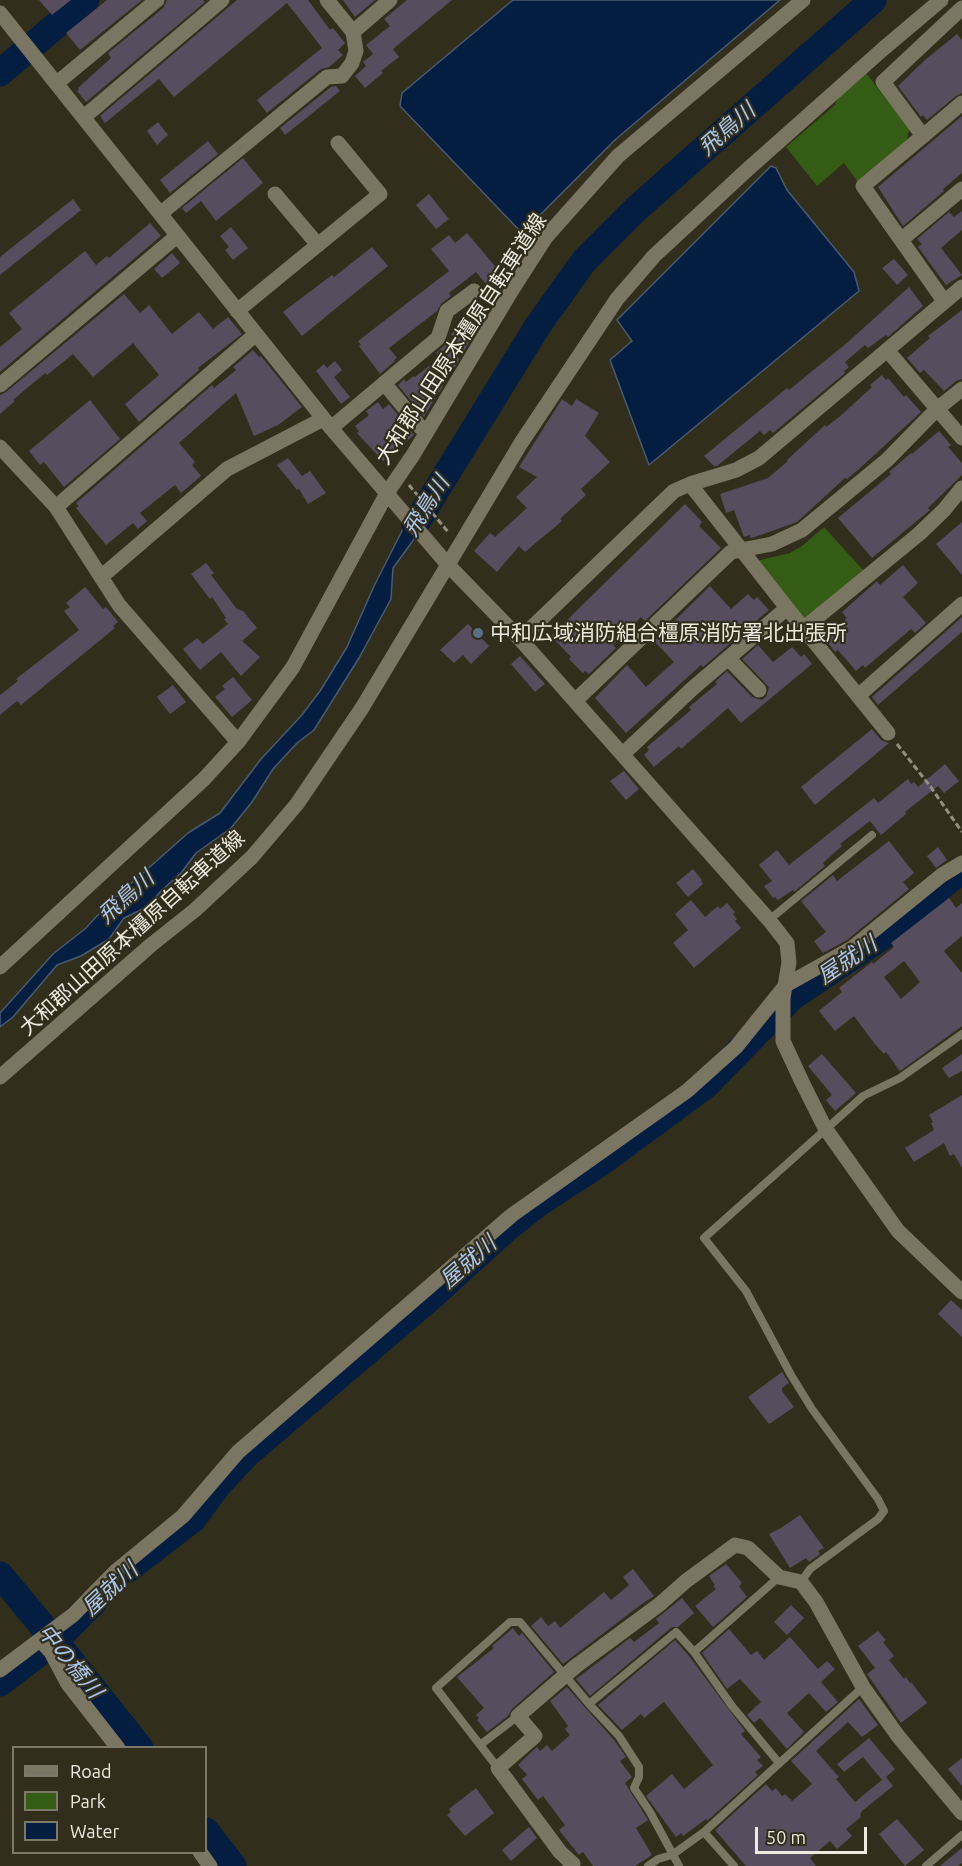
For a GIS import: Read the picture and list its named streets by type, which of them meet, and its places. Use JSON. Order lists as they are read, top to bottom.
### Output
{
  "streets": {
    "street": ["大和郡山田原本橿原自転車道線"]
  },
  "water": ["飛鳥川", "屋就川", "中の橋川"],
  "places": ["中和広域消防組合橿原消防署北出張所"],
  "legend": ["Road", "Park", "Water"],
  "scale_bar": "50 m"
}
